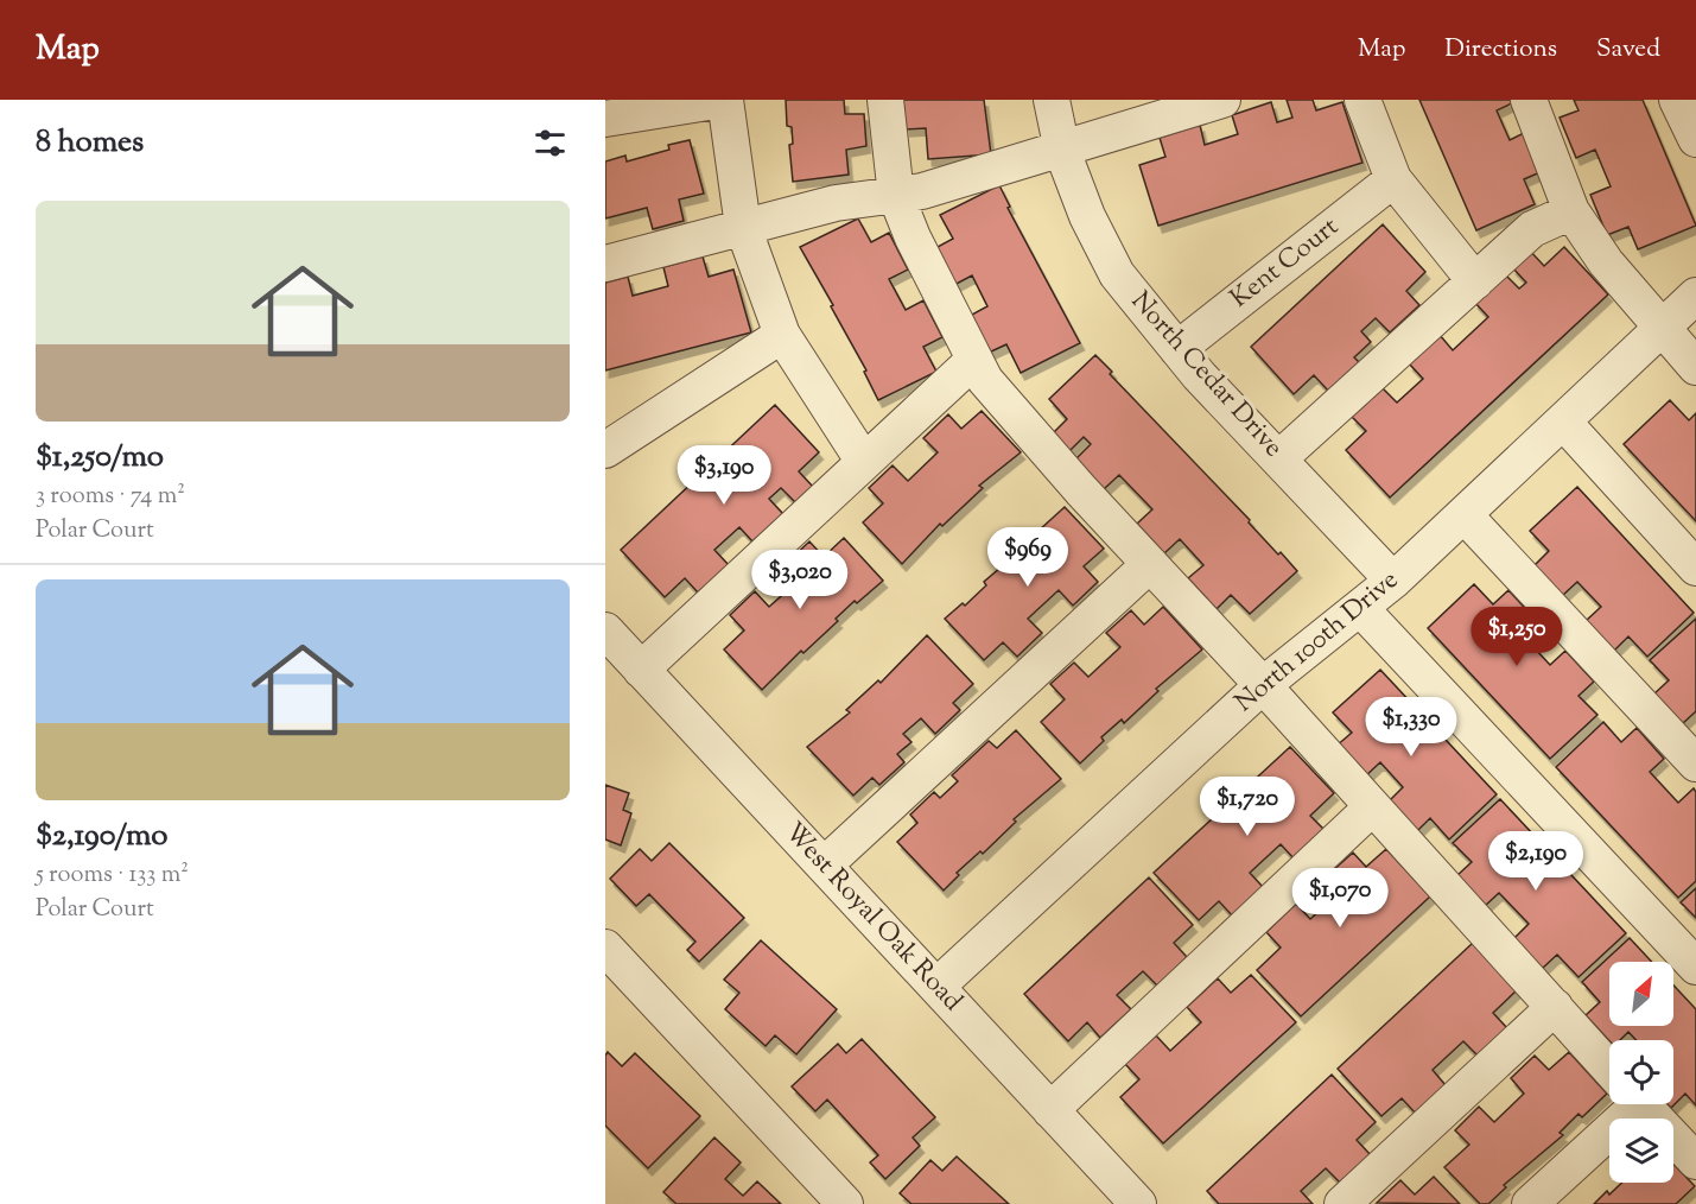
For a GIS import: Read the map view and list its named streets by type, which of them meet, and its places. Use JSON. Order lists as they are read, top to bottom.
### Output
{
  "streets": {
    "street": [
      "Kent Court",
      "North Cedar Drive",
      "North 100th Drive",
      "West Royal Oak Road"
    ]
  },
  "crossings": [
    ["Kent Court", "North Cedar Drive"],
    ["North Cedar Drive", "North 100th Drive"],
    ["North 100th Drive", "West Royal Oak Road"]
  ],
  "north": "top right",
  "page": {
    "header": "Map",
    "nav": ["Map", "Directions", "Saved"],
    "heading": "8 homes",
    "list": [
      {
        "name": "$1,250/mo",
        "note": "3 rooms · 74 m² · Polar Court"
      },
      {
        "name": "$2,190/mo",
        "note": "5 rooms · 133 m² · Polar Court"
      }
    ],
    "price": [
      "$3,190",
      "$969",
      "$3,020",
      "$1,250",
      "$1,330",
      "$1,720",
      "$2,190",
      "$1,070"
    ]
  }
}
